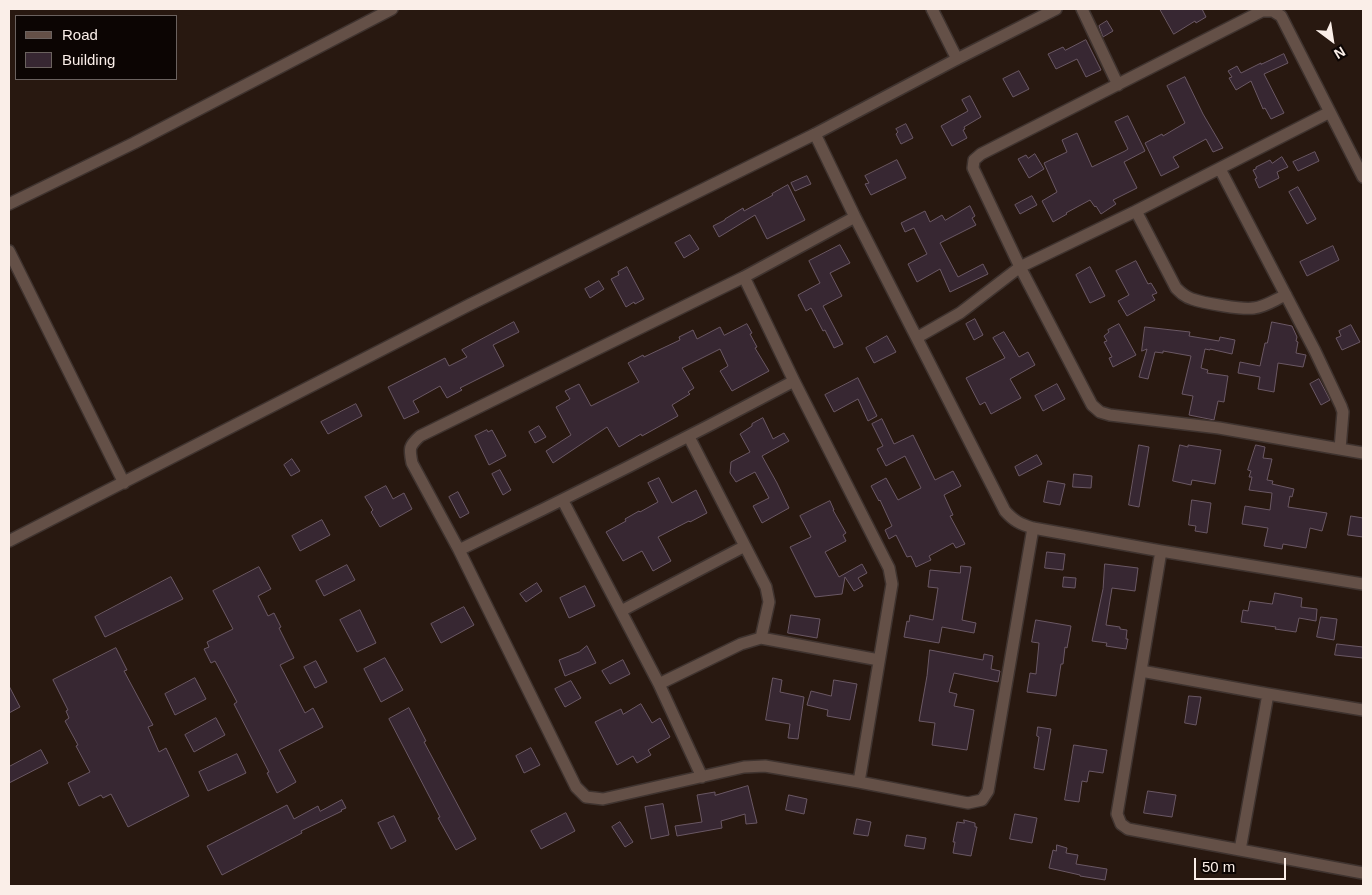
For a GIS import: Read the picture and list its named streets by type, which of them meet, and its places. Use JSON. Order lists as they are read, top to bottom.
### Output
{
  "legend": ["Road", "Building"],
  "scale_bar": "50 m",
  "north": "bottom right"
}
